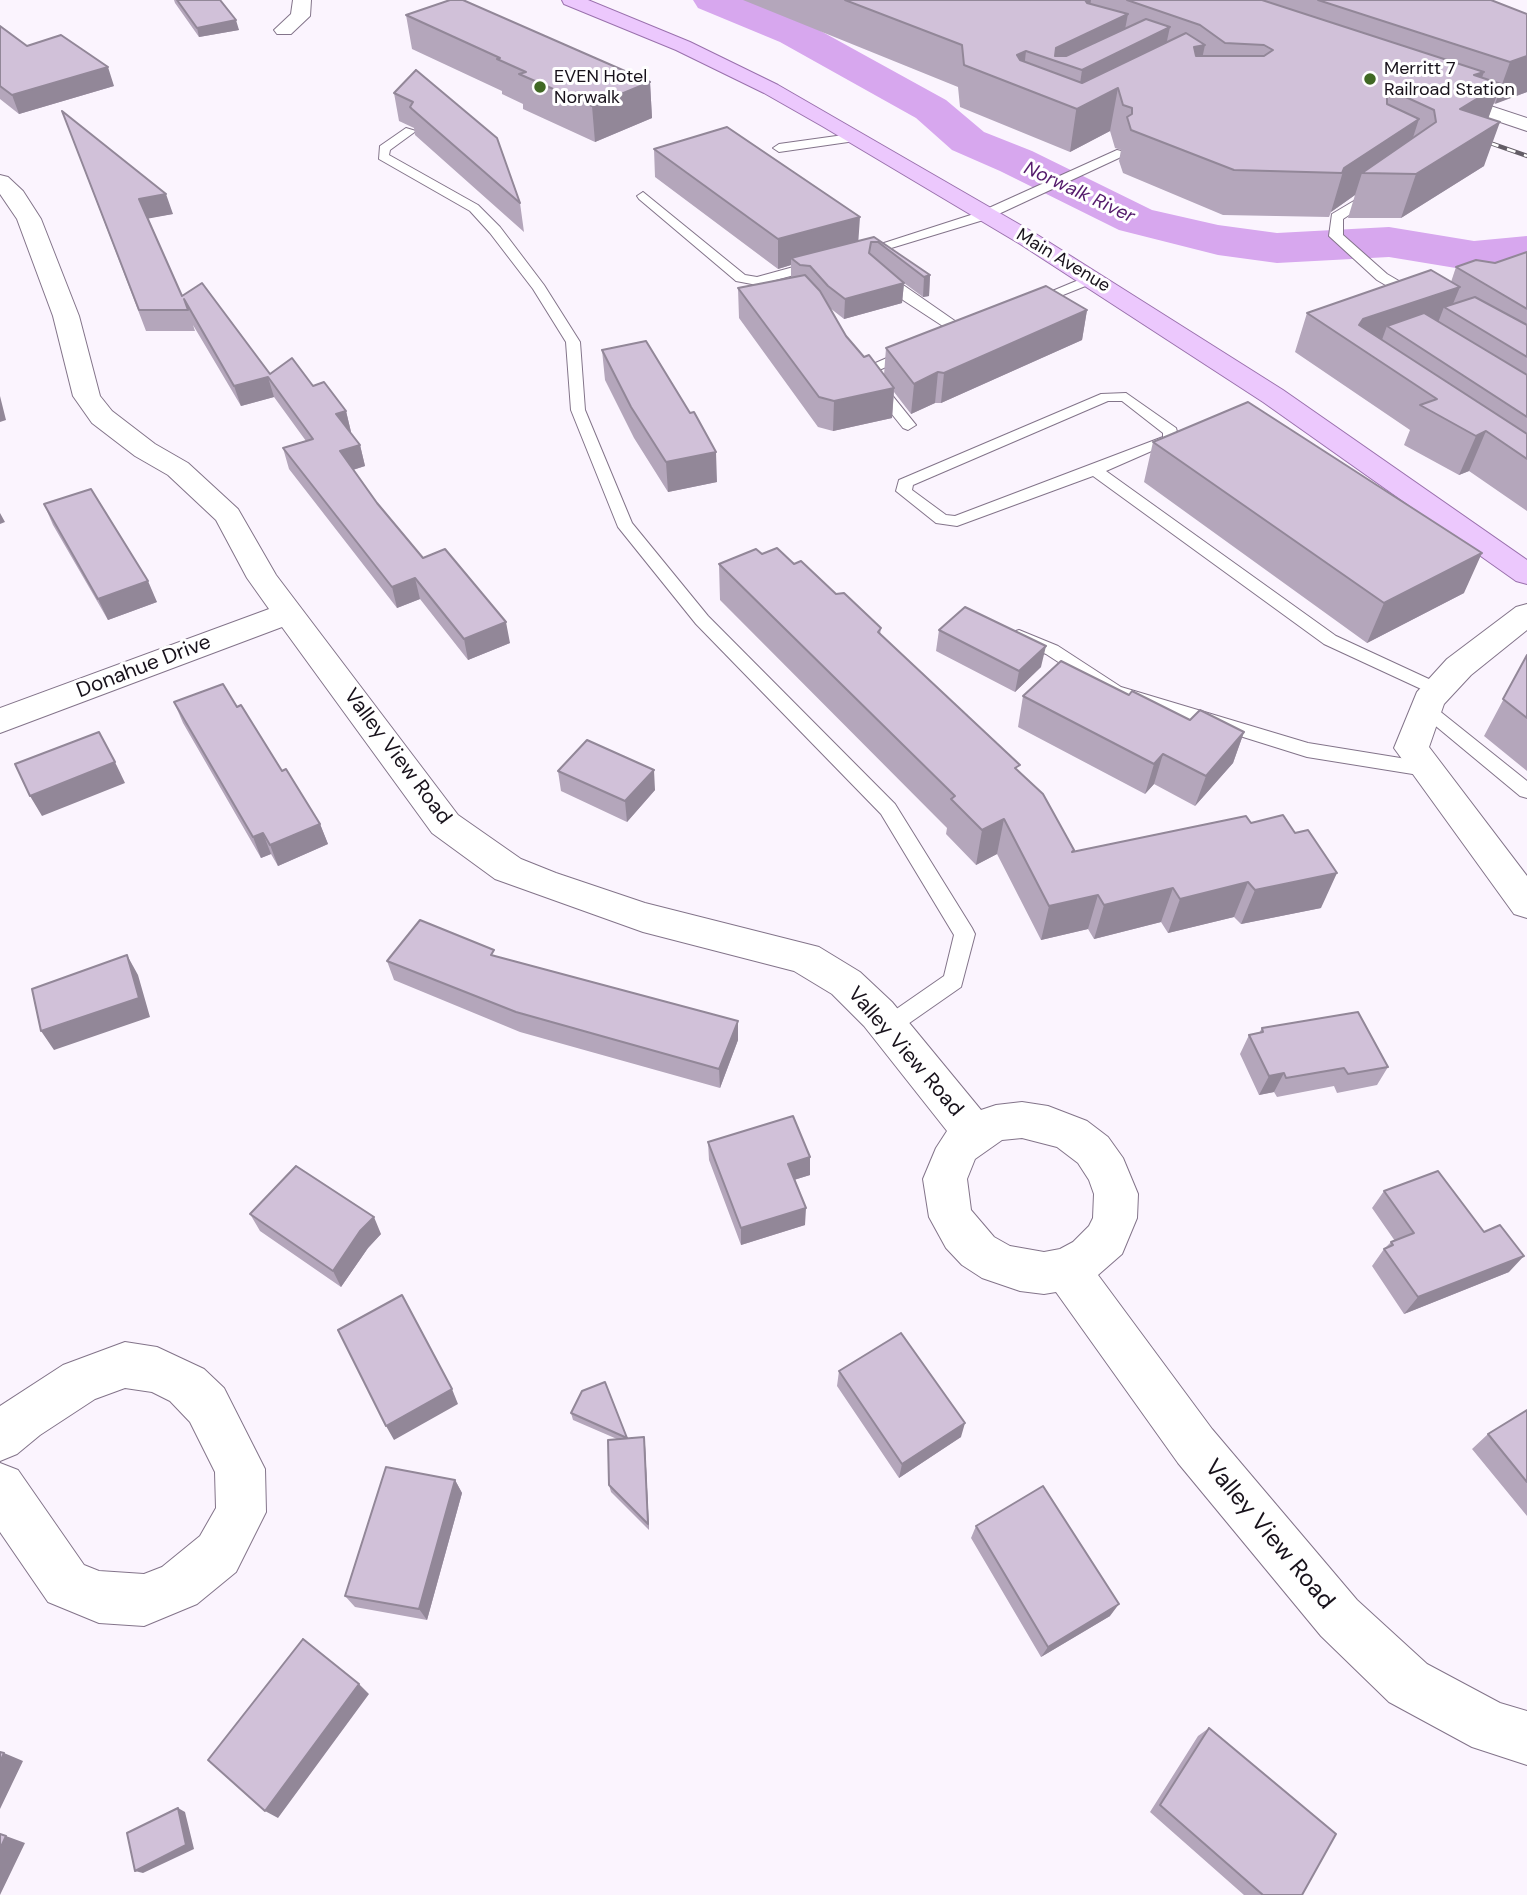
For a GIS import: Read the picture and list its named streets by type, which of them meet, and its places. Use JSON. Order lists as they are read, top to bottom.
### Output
{
  "streets": {
    "main road": ["Main Avenue"],
    "street": ["Donahue Drive", "Valley View Road"]
  },
  "crossings": [
    ["Donahue Drive", "Valley View Road"]
  ],
  "water": ["Norwalk River"],
  "places": ["Merritt 7 Railroad Station", "EVEN Hotel Norwalk"]
}
